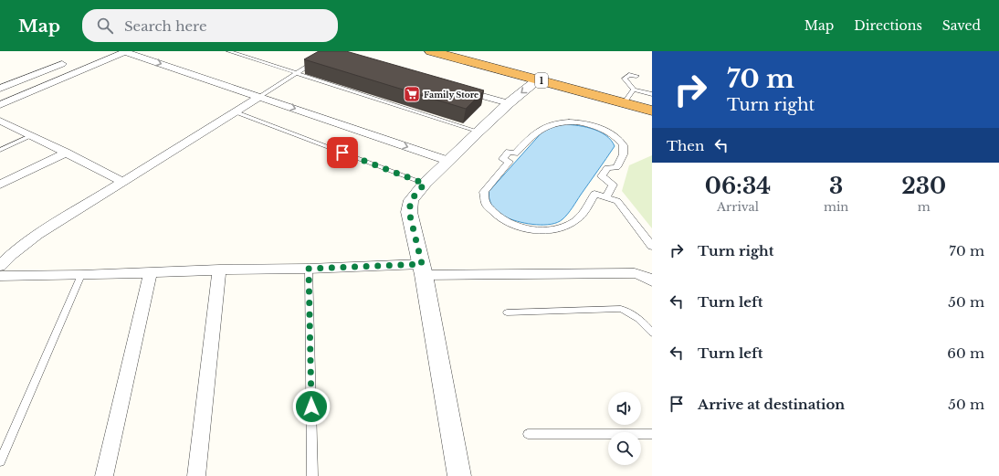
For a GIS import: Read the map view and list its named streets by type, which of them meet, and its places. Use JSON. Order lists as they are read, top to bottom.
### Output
{
  "streets": {
    "highway": ["1"]
  },
  "places": {
    "supermarket": ["Family Store"]
  },
  "page": {
    "header": "Map",
    "search": "Search here",
    "nav": ["Map", "Directions", "Saved"],
    "turn": ["70 m", "Turn right"],
    "then": "Then",
    "eta": [
      "06:34",
      "Arrival",
      "3",
      "min",
      "230",
      "m"
    ],
    "list": [
      {
        "name": "Turn right",
        "value": "70 m"
      },
      {
        "name": "Turn left",
        "value": "50 m"
      },
      {
        "name": "Turn left",
        "value": "60 m"
      },
      {
        "name": "Arrive at destination",
        "value": "50 m"
      }
    ]
  }
}
